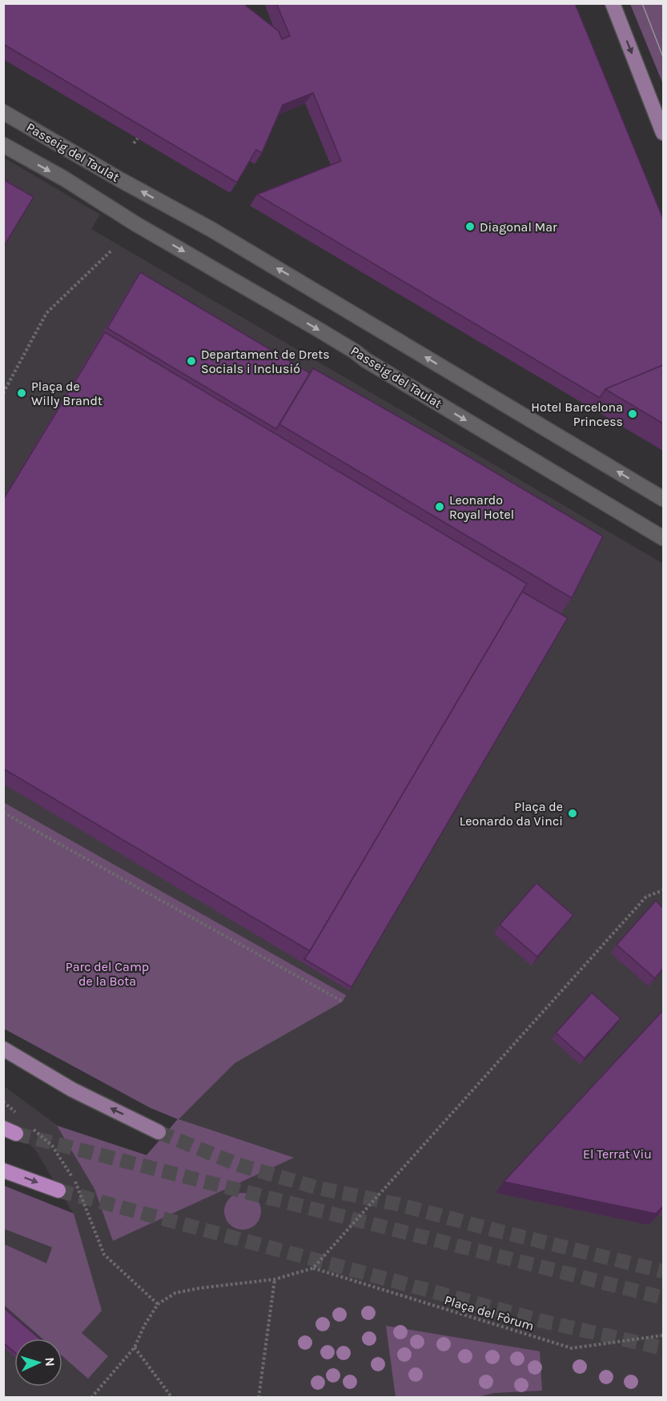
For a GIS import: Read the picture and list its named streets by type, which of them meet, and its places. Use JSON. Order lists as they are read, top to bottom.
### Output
{
  "streets": {
    "street": ["Passeig del Taulat"],
    "path": ["Plaça del Fòrum"]
  },
  "parks": ["Parc del Camp de la Bota", "El Terrat Viu"],
  "places": [
    "Diagonal Mar",
    "Departament de Drets Socials i Inclusió",
    "Plaça de Willy Brandt",
    "Hotel Barcelona Princess",
    "Leonardo Royal Hotel",
    "Plaça de Leonardo da Vinci"
  ],
  "north": "right"
}
